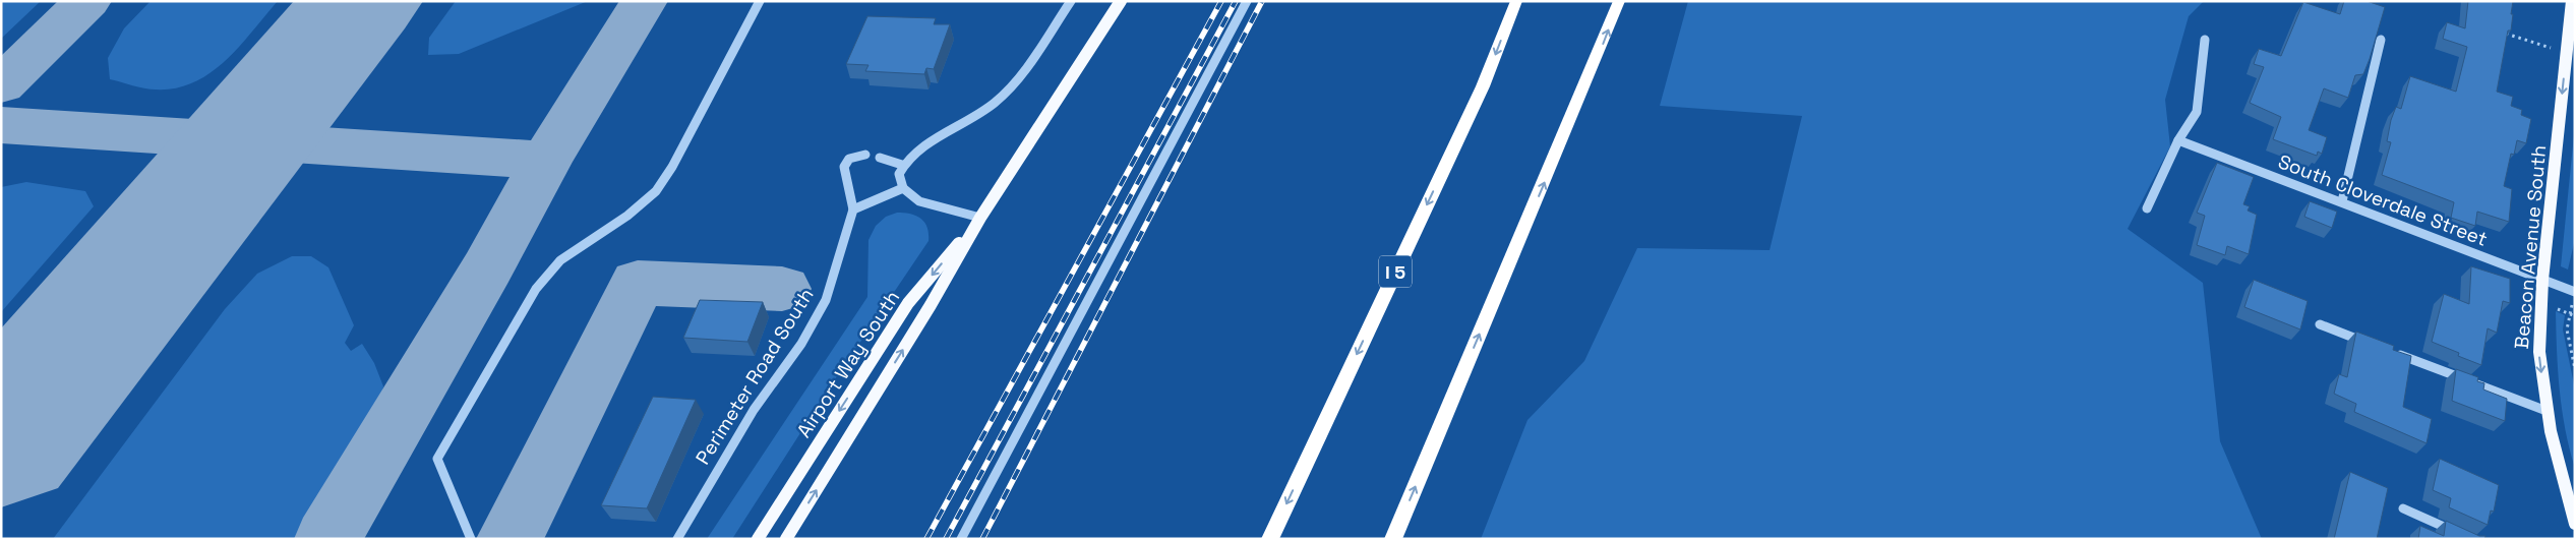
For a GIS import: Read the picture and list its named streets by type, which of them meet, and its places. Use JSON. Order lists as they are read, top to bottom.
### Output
{
  "streets": {
    "highway": ["I 5"],
    "main road": ["Beacon Avenue South", "Airport Way South"],
    "street": ["South Cloverdale Street", "Perimeter Road South"]
  },
  "crossings": [
    ["South Cloverdale Street", "Beacon Avenue South"]
  ],
  "one_way": ["Beacon Avenue South"]
}
